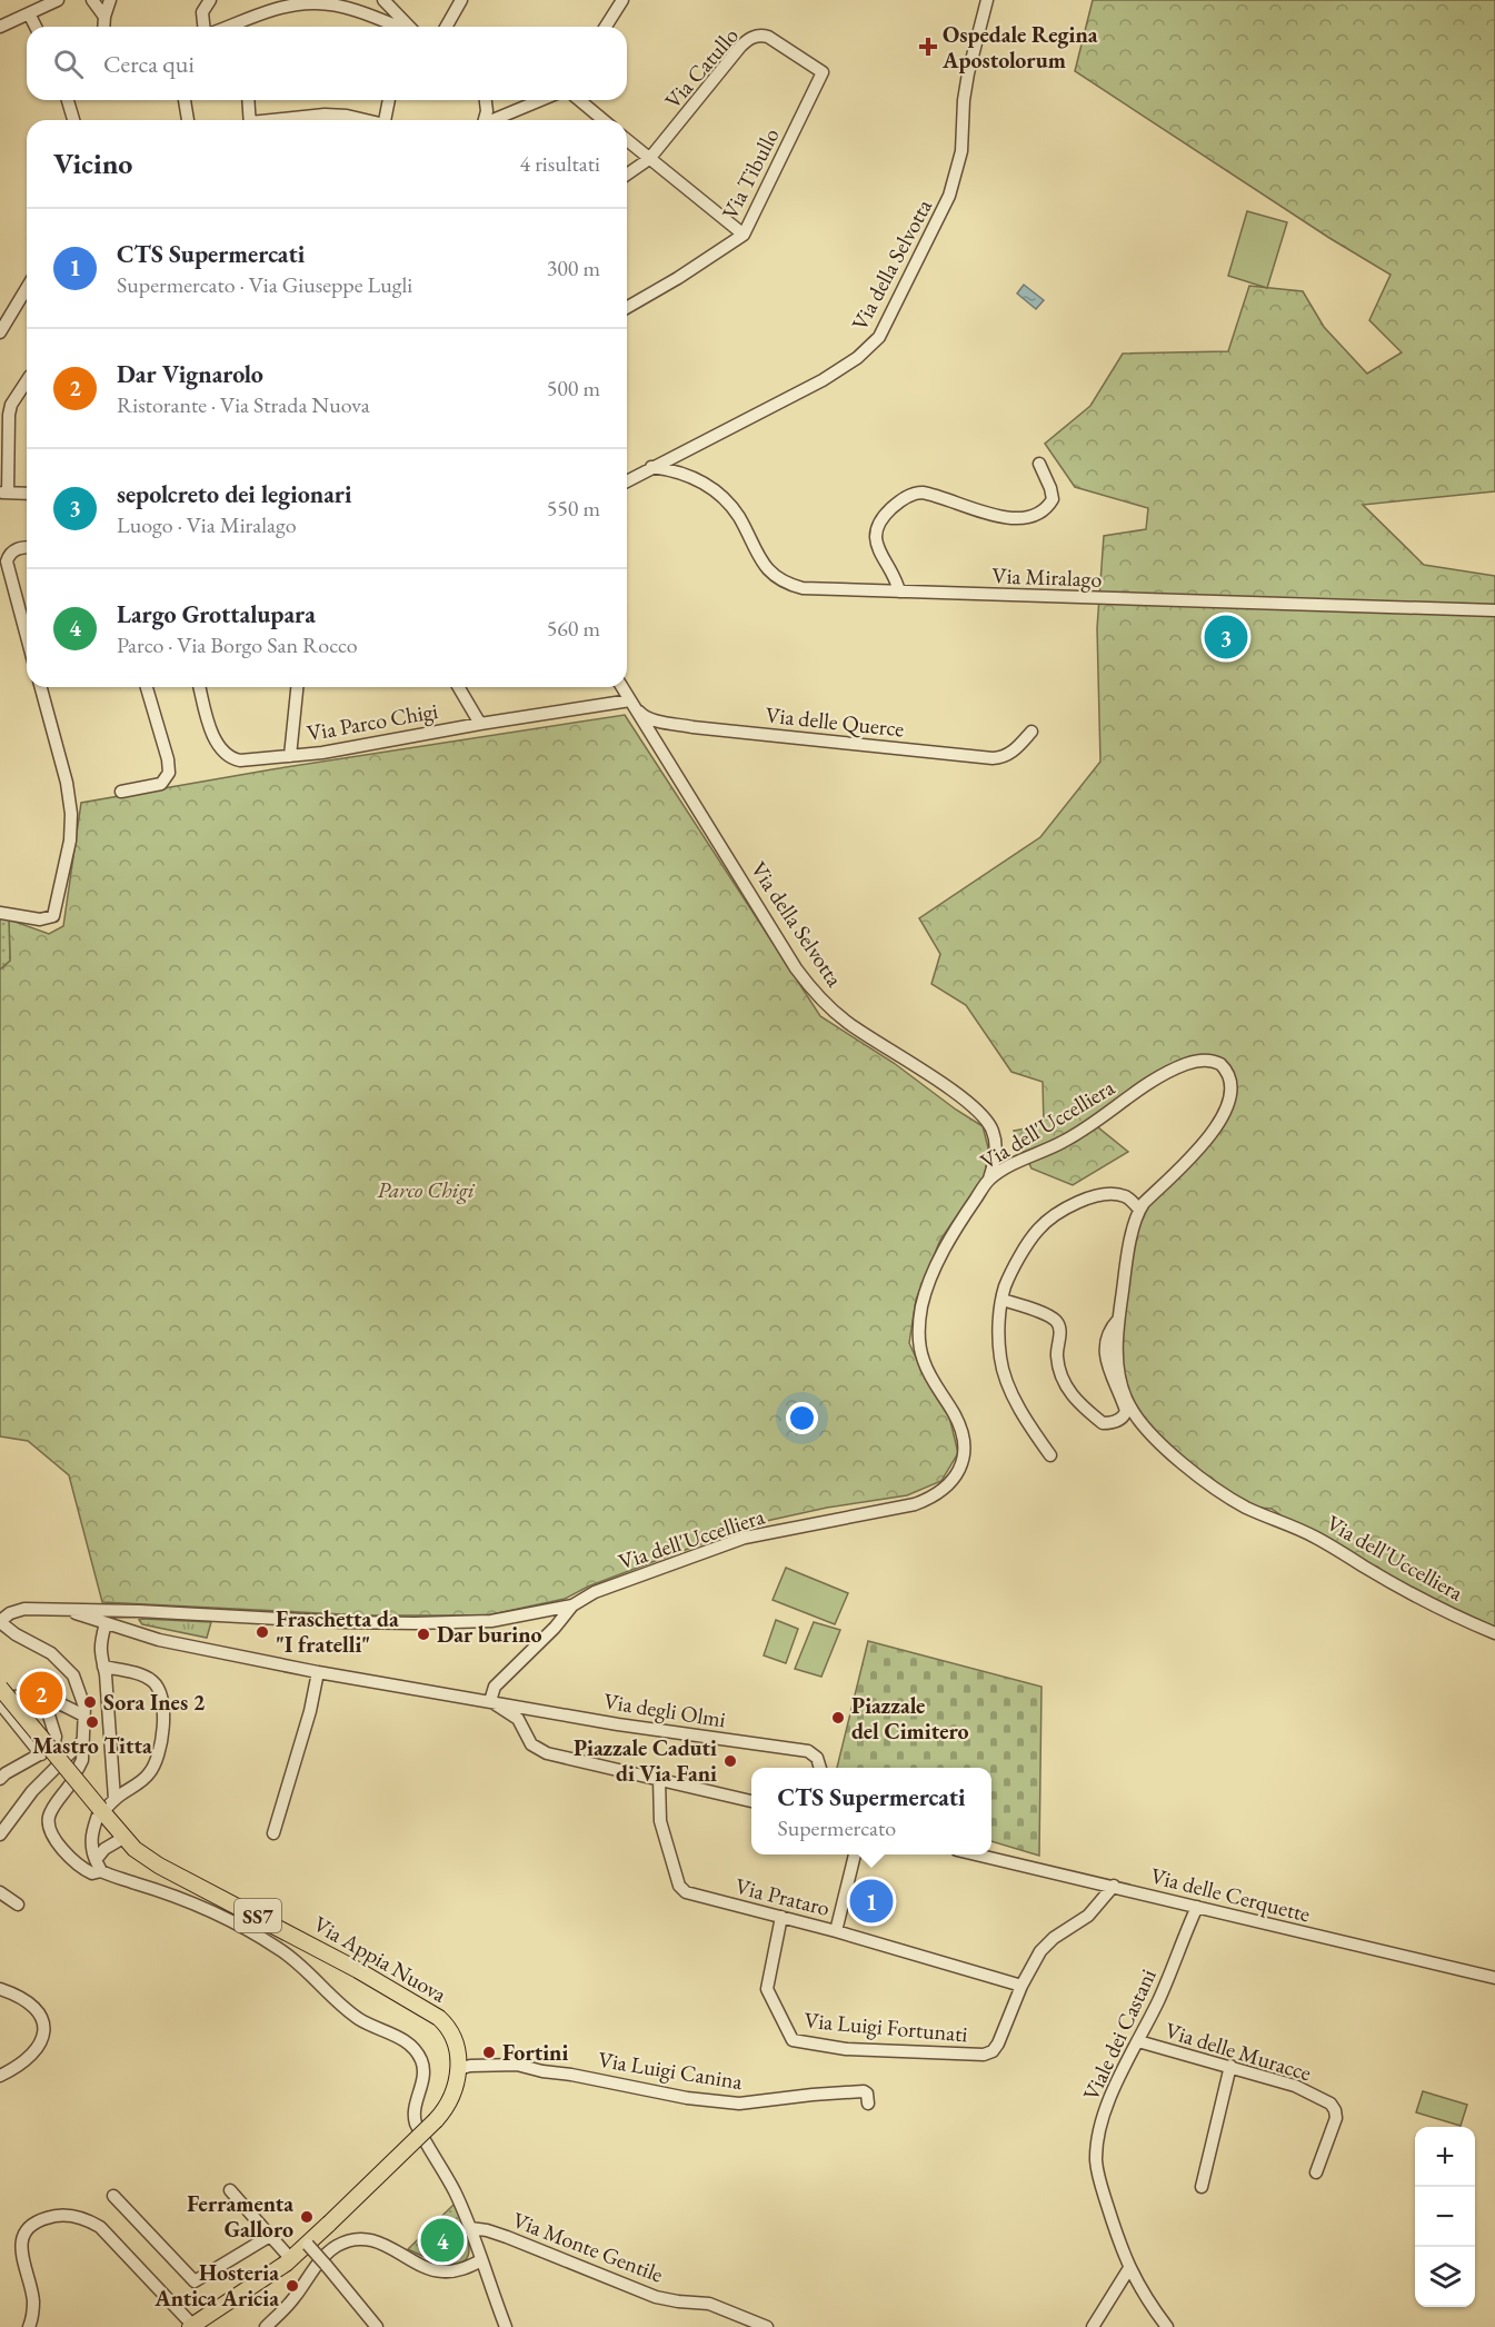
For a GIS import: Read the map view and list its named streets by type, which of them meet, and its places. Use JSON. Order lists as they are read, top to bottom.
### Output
{
  "streets": {
    "main road": ["SS7", "Via Appia Nuova"],
    "street": [
      "Via Catullo",
      "Via Tibullo",
      "Via della Selvotta",
      "Via Miralago",
      "Via Parco Chigi",
      "Via delle Querce",
      "Via dell'Uccelliera",
      "Via degli Olmi",
      "Via delle Cerquette",
      "Via Prataro",
      "Via Luigi Fortunati",
      "Viale dei Castani",
      "Via delle Muracce",
      "Via Luigi Canina",
      "Via Monte Gentile"
    ]
  },
  "crossings": [
    ["Via Catullo", "Via Tibullo"],
    ["Via della Selvotta", "Via Miralago"],
    ["Via della Selvotta", "Via Parco Chigi"],
    ["Via della Selvotta", "Via delle Querce"],
    ["Via della Selvotta", "Via dell'Uccelliera"],
    ["Via Parco Chigi", "Via delle Querce"],
    ["Via dell'Uccelliera", "Via degli Olmi"],
    ["Via delle Cerquette", "Viale dei Castani"],
    ["Via Prataro", "Via Luigi Fortunati"],
    ["Via Appia Nuova", "Via Luigi Canina"],
    ["Viale dei Castani", "Via delle Muracce"]
  ],
  "parks": ["Parco Chigi"],
  "places": {
    "health": ["Ospedale Regina Apostolorum"],
    "other": [
      "Fraschetta da \"I fratelli\"",
      "Dar burino",
      "Sora Ines 2",
      "Piazzale del Cimitero",
      "Mastro Titta",
      "Piazzale Caduti di Via Fani",
      "Fortini",
      "Ferramenta Galloro",
      "Hosteria Antica Aricia"
    ]
  },
  "page": {
    "search": "Cerca qui",
    "heading": ["Vicino", "4 risultati"],
    "list": [
      {
        "mark": "1",
        "name": "CTS Supermercati",
        "note": "Supermercato · Via Giuseppe Lugli",
        "value": "300 m"
      },
      {
        "mark": "2",
        "name": "Dar Vignarolo",
        "note": "Ristorante · Via Strada Nuova",
        "value": "500 m"
      },
      {
        "mark": "3",
        "name": "sepolcreto dei legionari",
        "note": "Luogo · Via Miralago",
        "value": "550 m"
      },
      {
        "mark": "4",
        "name": "Largo Grottalupara",
        "note": "Parco · Via Borgo San Rocco",
        "value": "560 m"
      }
    ],
    "pins": [
      "3",
      "2",
      "1",
      "4"
    ],
    "popup": ["CTS Supermercati", "Supermercato"],
    "map_buttons": ["+", "−"]
  }
}
